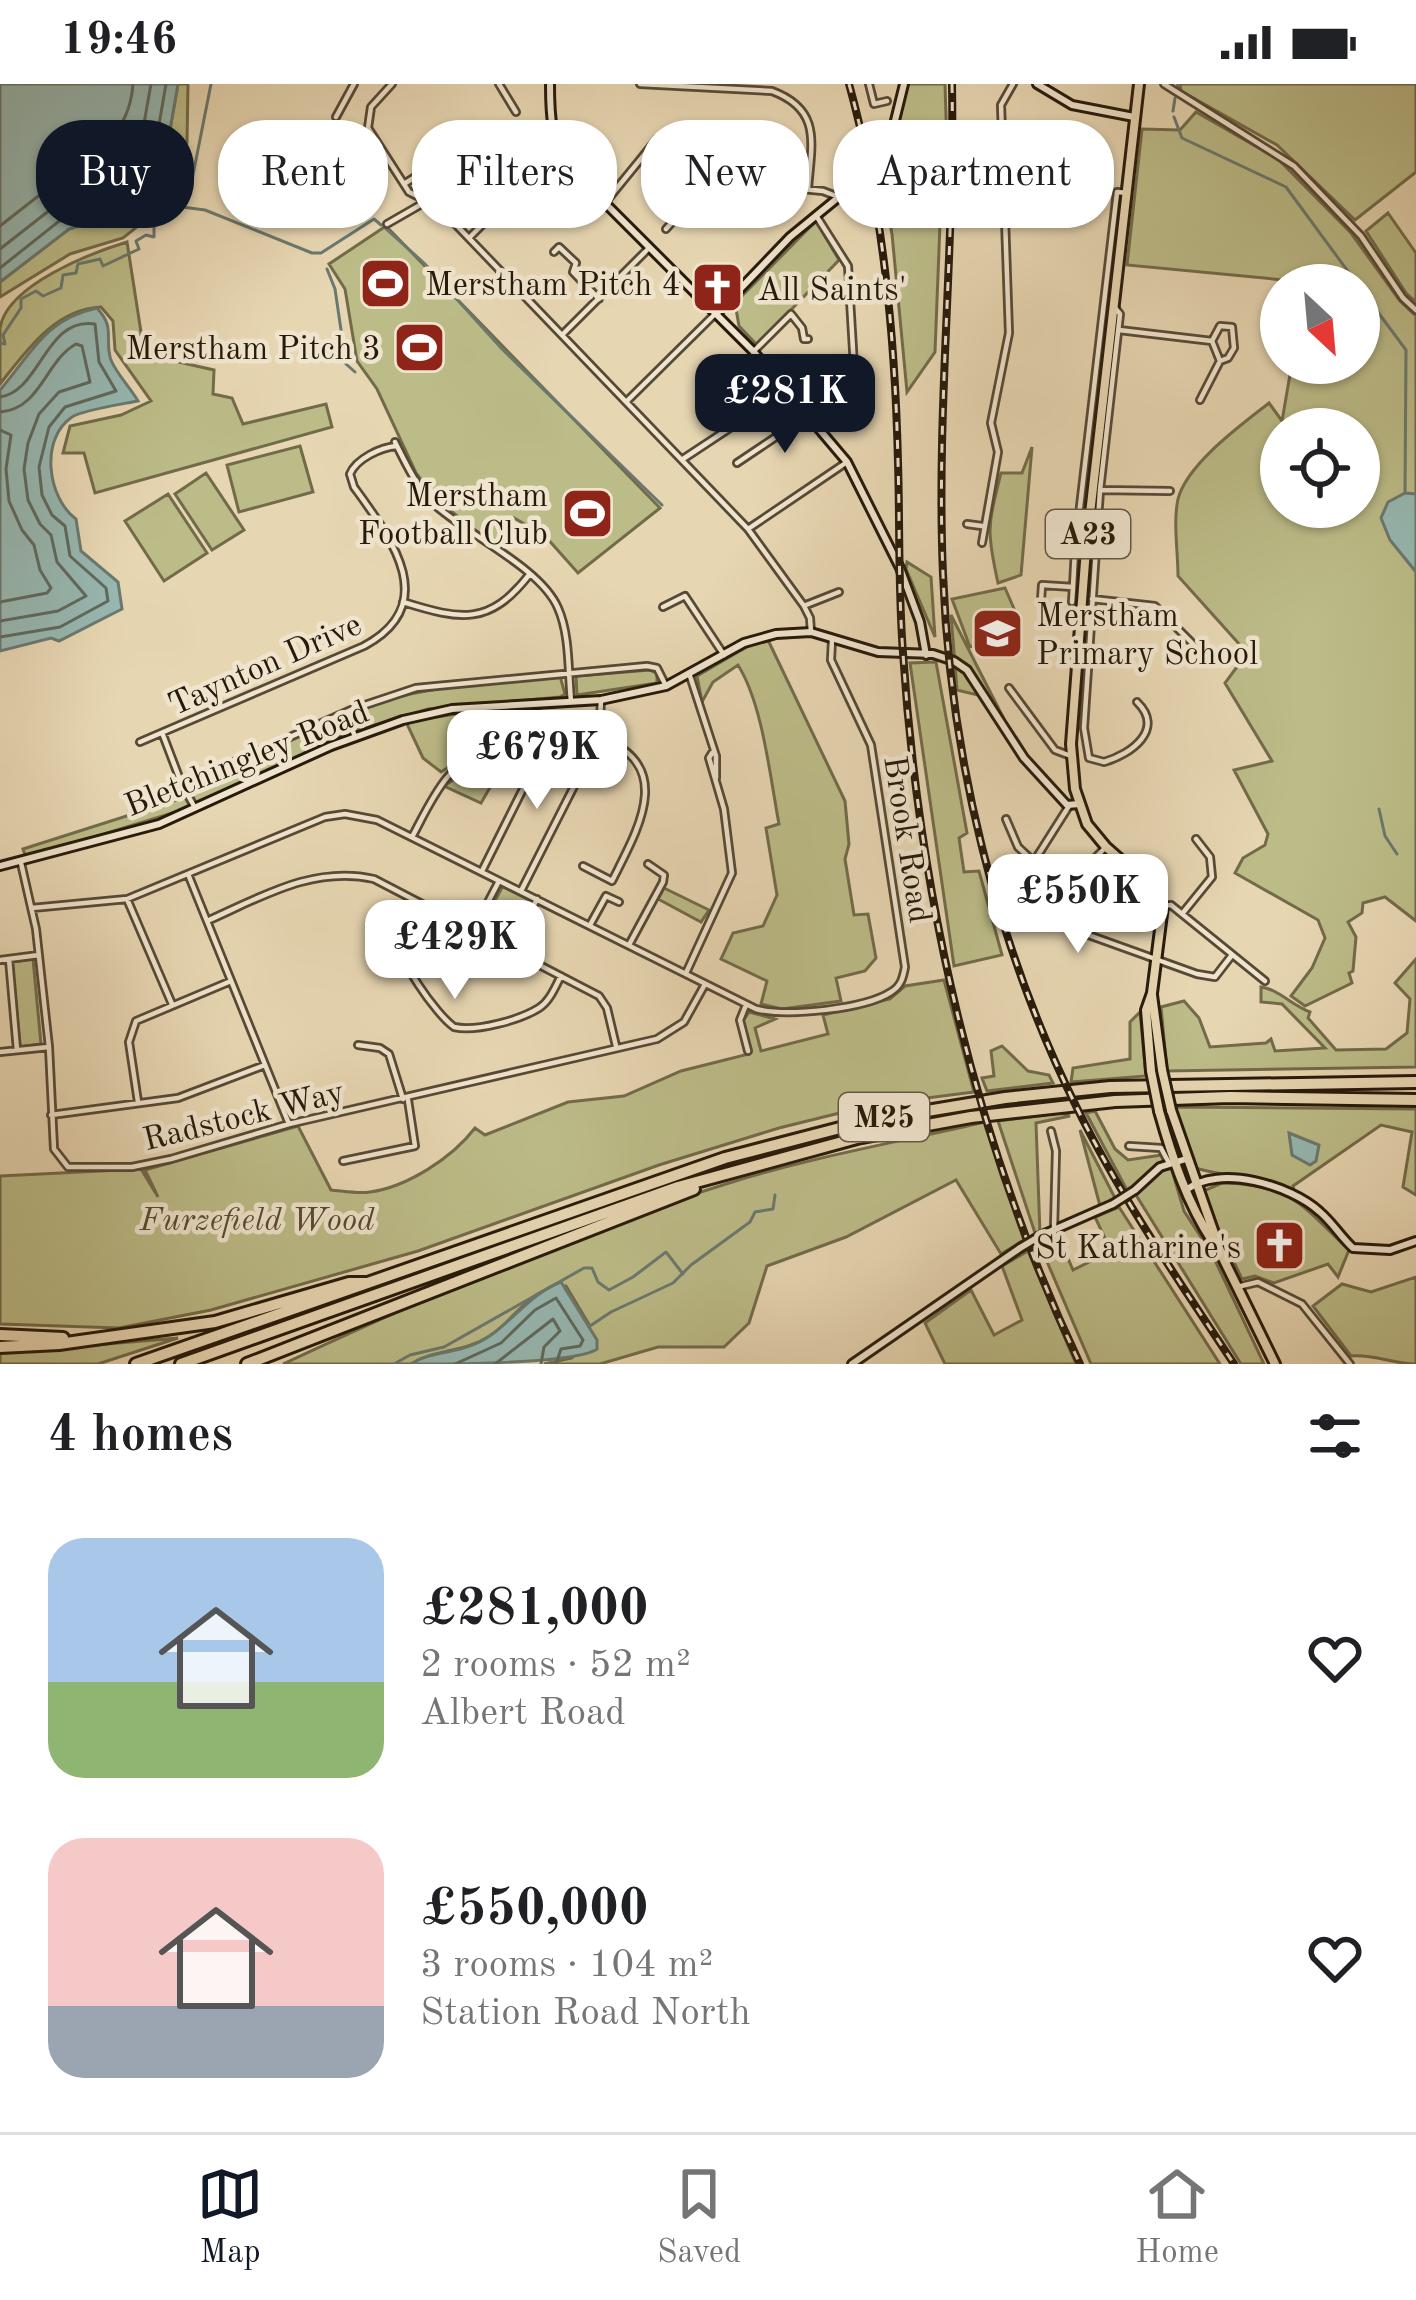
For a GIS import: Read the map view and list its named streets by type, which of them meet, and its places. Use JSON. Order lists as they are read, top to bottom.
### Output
{
  "streets": {
    "highway": ["M25"],
    "main road": ["A23"],
    "street": [
      "Taynton Drive",
      "Bletchingley Road",
      "Brook Road",
      "Radstock Way"
    ]
  },
  "crossings": [
    ["Bletchingley Road", "Radstock Way"]
  ],
  "parks": ["Furzefield Wood"],
  "places": {
    "sports": ["Merstham Pitch 4", "Merstham Pitch 3", "Merstham Football Club"],
    "church": ["All Saints'", "St Katharine's"],
    "school or university": ["Merstham Primary School"]
  },
  "north": "bottom right",
  "page": {
    "status": "19:46",
    "chip": [
      "Buy",
      "Rent",
      "Filters",
      "New",
      "Apartment"
    ],
    "price": [
      "£281K",
      "£679K",
      "£550K",
      "£429K"
    ],
    "heading": "4 homes",
    "list": [
      {
        "name": "£281,000",
        "note": "2 rooms · 52 m² · Albert Road"
      },
      {
        "name": "£550,000",
        "note": "3 rooms · 104 m² · Station Road North"
      }
    ],
    "tabs": ["Map", "Saved", "Home"]
  }
}
